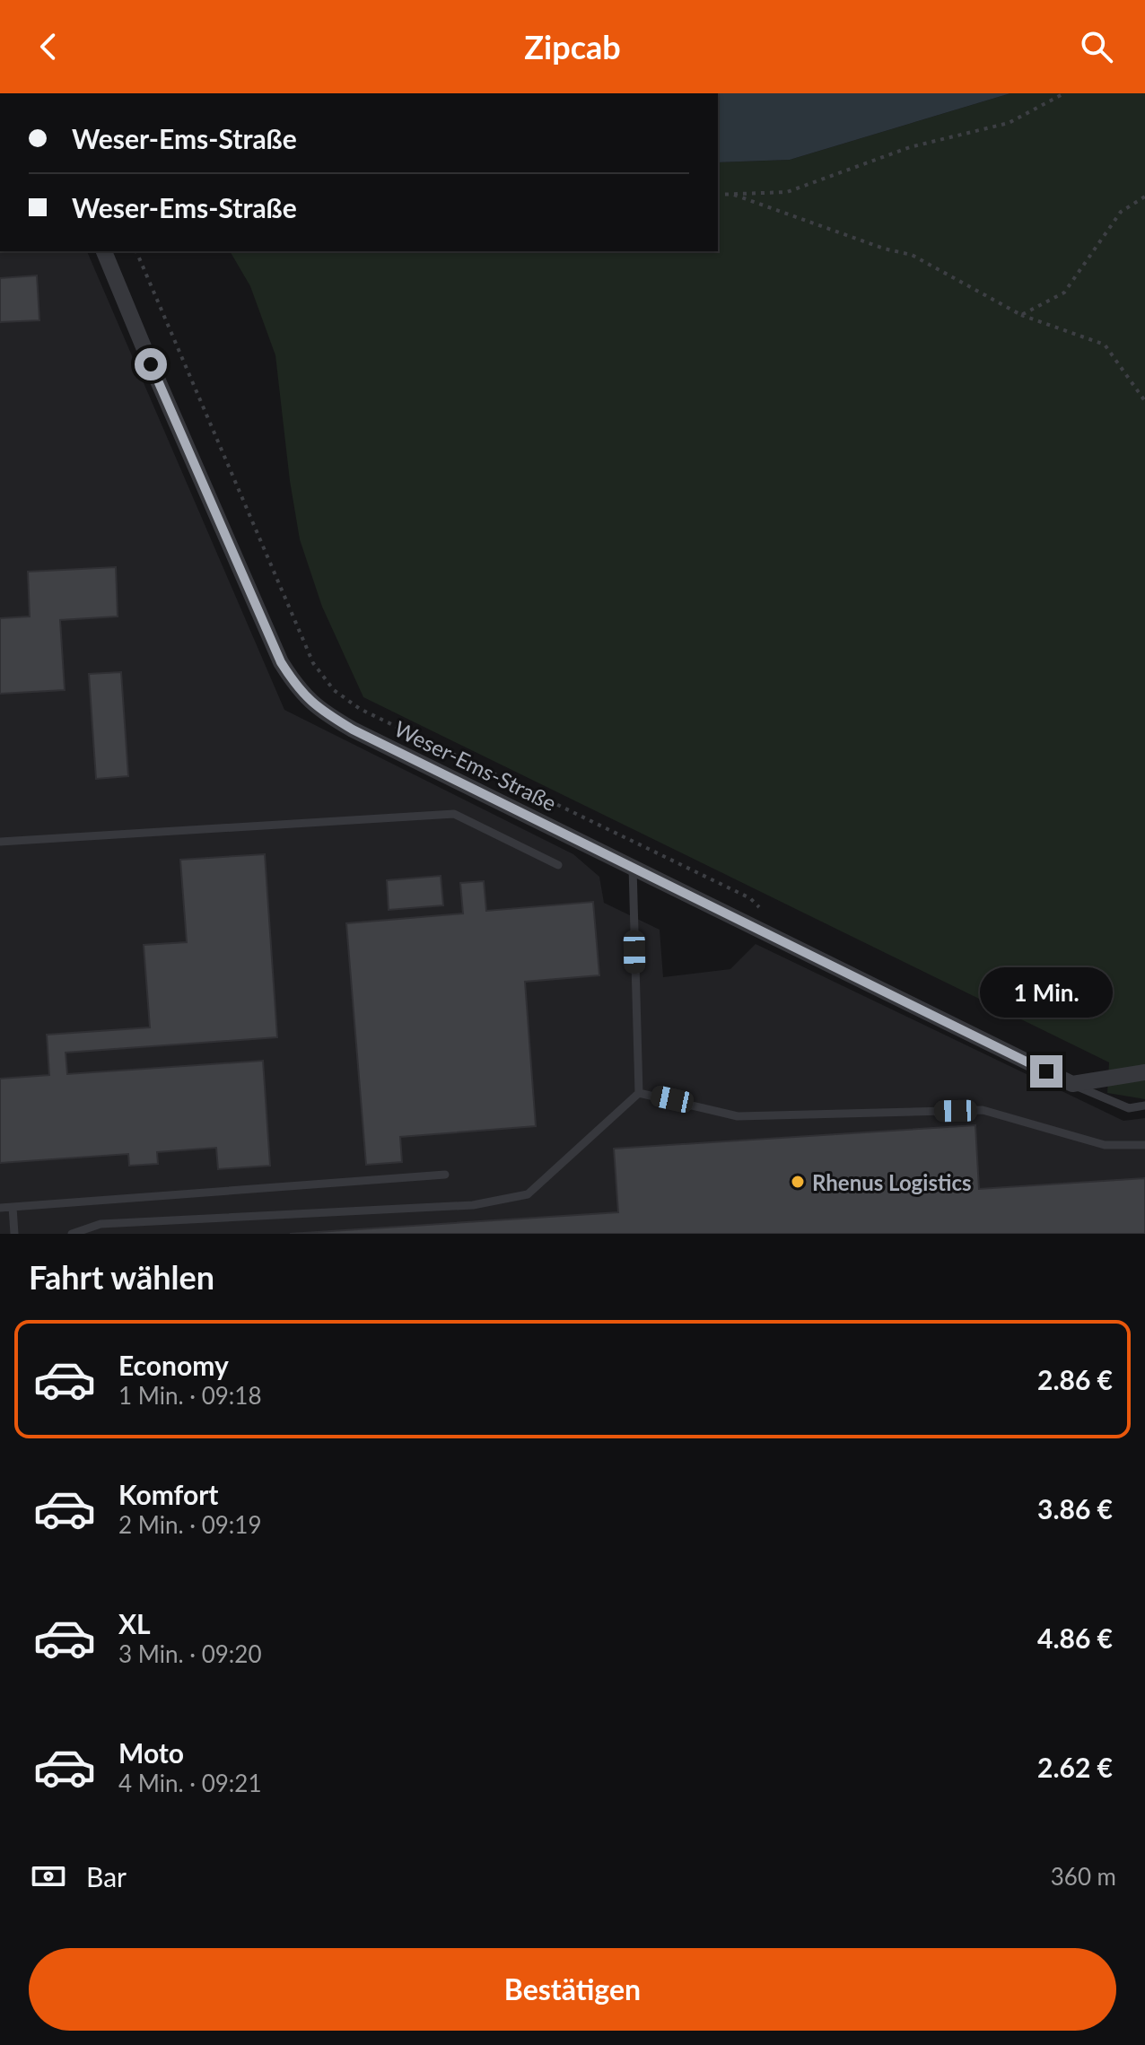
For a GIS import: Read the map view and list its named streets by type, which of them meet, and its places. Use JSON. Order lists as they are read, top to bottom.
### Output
{
  "streets": {
    "street": ["Weser-Ems-Straße"]
  },
  "places": ["Rhenus Logistics"],
  "page": {
    "header": "Zipcab",
    "banner": ["Weser-Ems-Straße", "Weser-Ems-Straße"],
    "bubble": "1 Min.",
    "heading": "Fahrt wählen",
    "list": [
      {
        "name": "Economy",
        "note": "1 Min. · 09:18",
        "value": "2.86 €"
      },
      {
        "name": "Komfort",
        "note": "2 Min. · 09:19",
        "value": "3.86 €"
      },
      {
        "name": "XL",
        "note": "3 Min. · 09:20",
        "value": "4.86 €"
      },
      {
        "name": "Moto",
        "note": "4 Min. · 09:21",
        "value": "2.62 €"
      }
    ],
    "pay": ["Bar", "360 m"],
    "buttons": "Bestätigen"
  }
}
